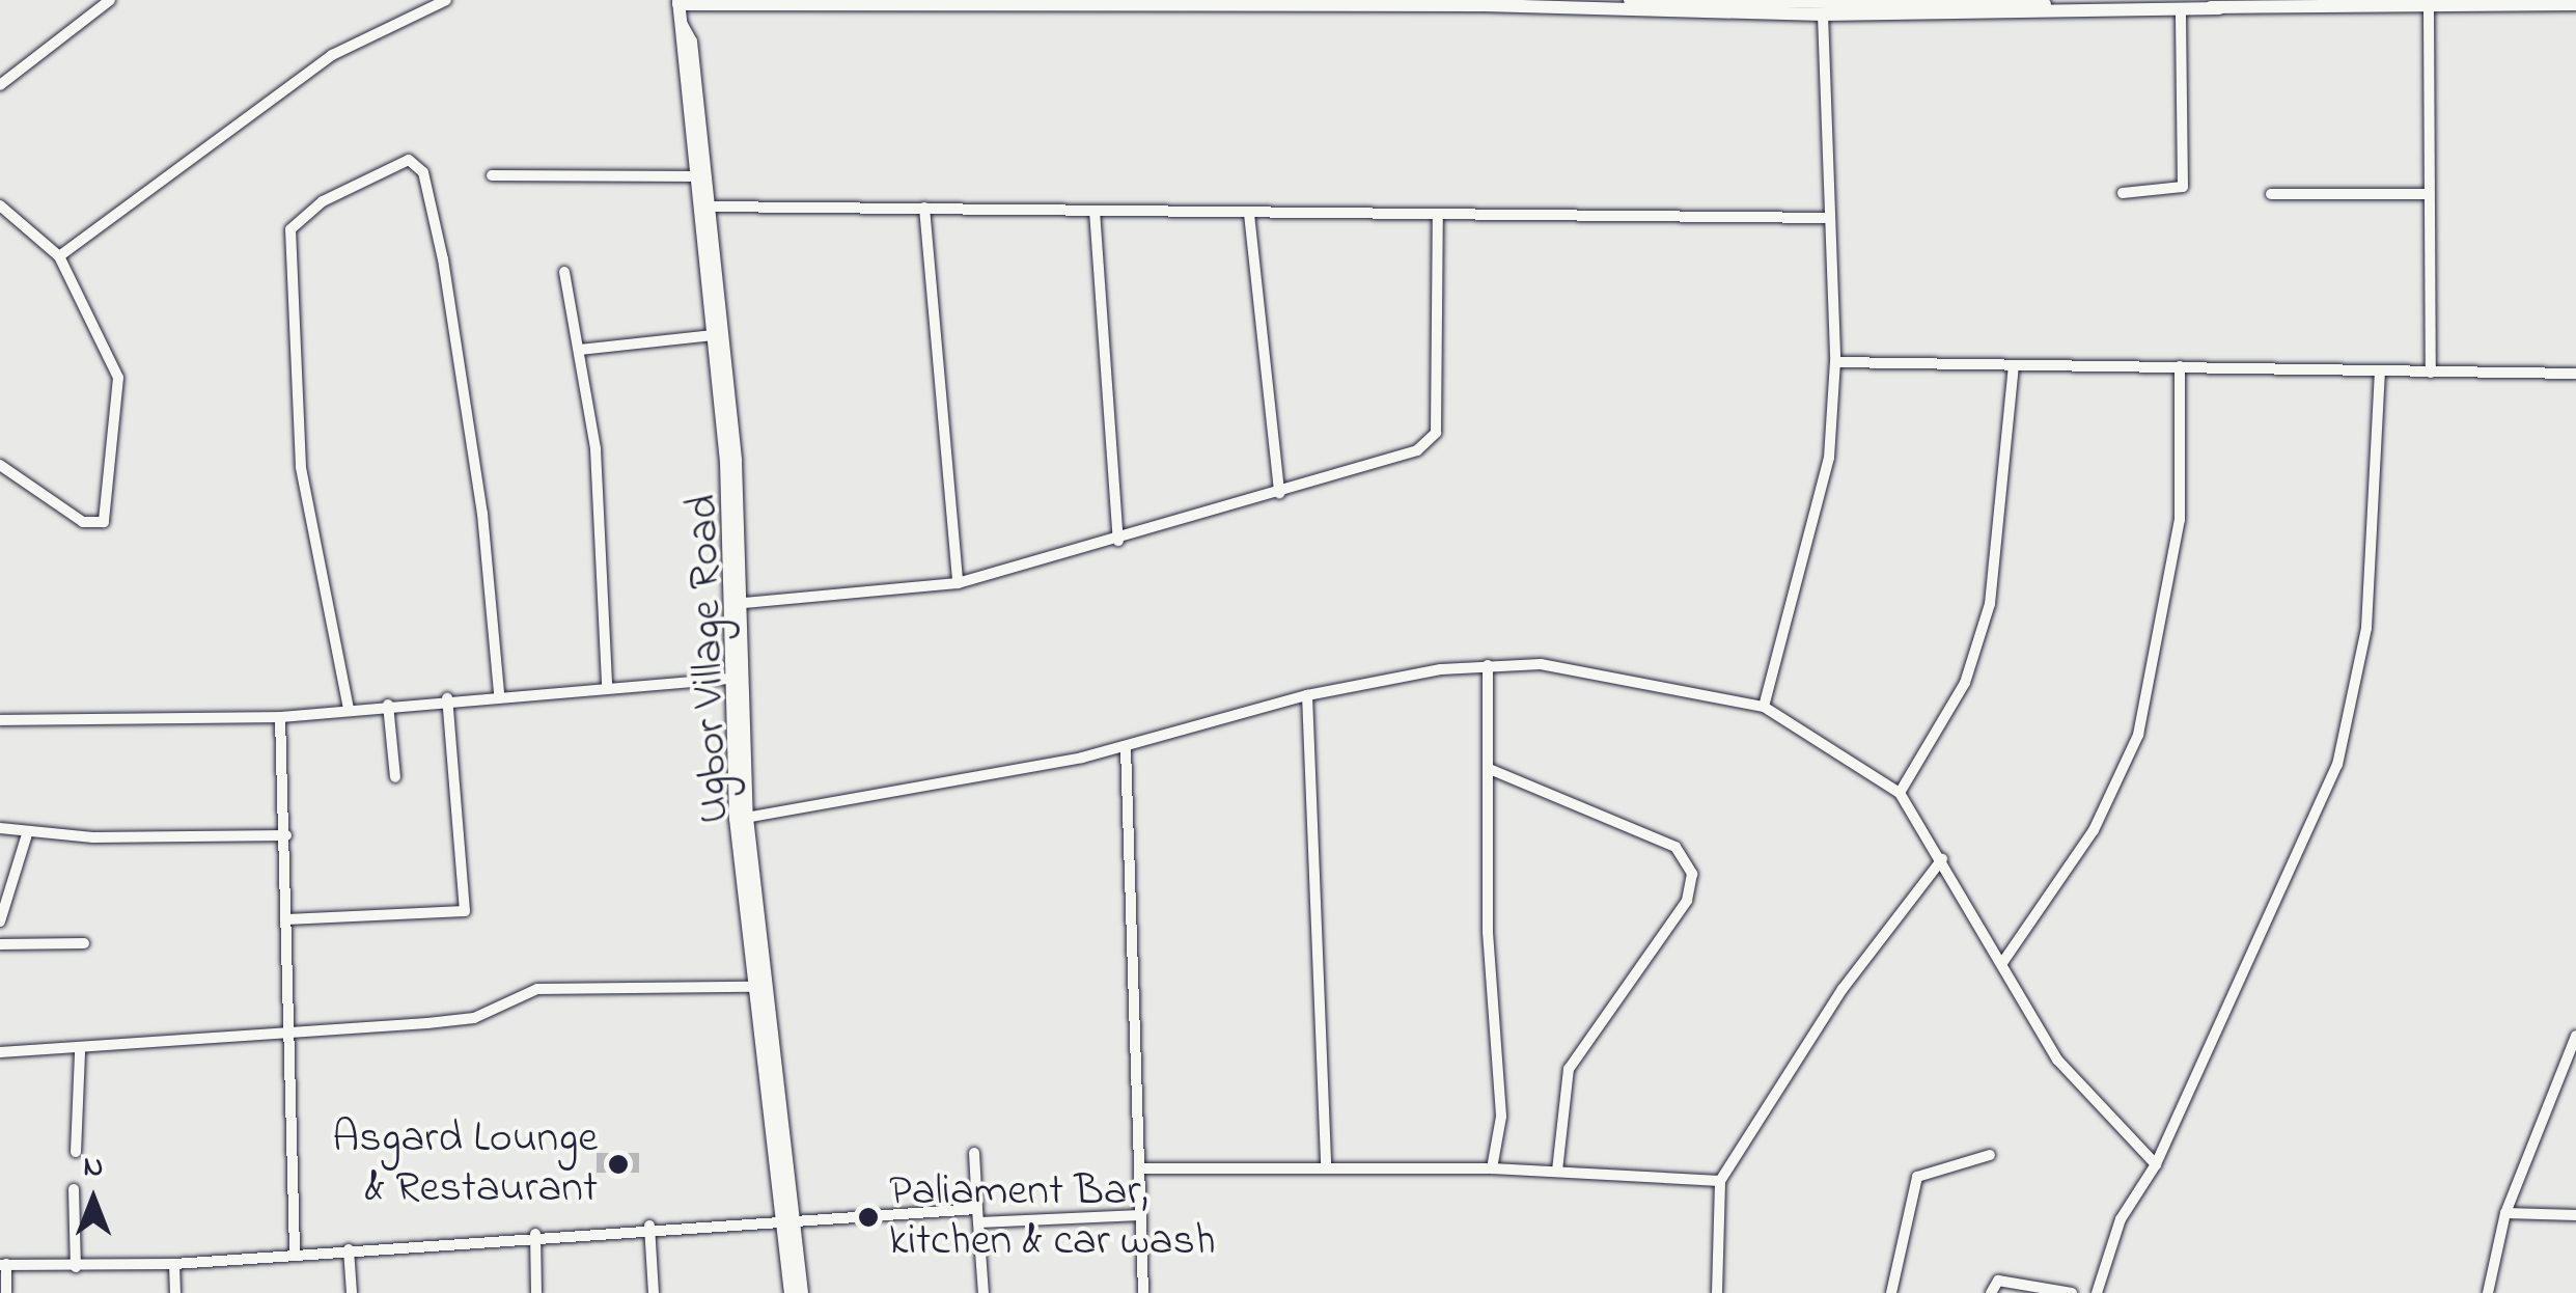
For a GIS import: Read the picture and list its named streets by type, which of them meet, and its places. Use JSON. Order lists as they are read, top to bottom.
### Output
{
  "streets": {
    "street": ["Ugbor Village Road"]
  },
  "places": ["Asgard Lounge & Restaurant", "Paliament Bar, kitchen & car wash"],
  "north": "top"
}
